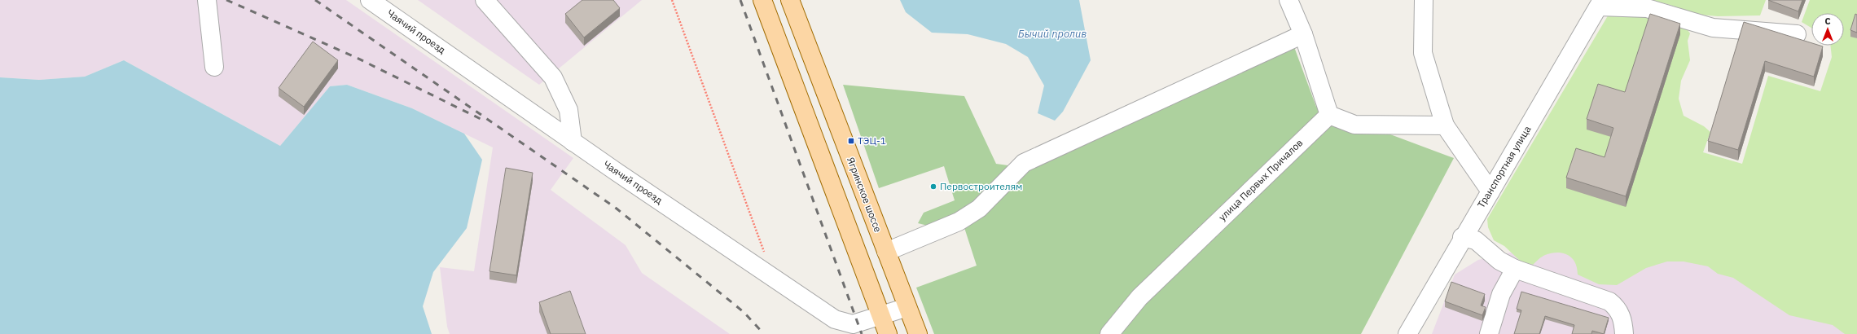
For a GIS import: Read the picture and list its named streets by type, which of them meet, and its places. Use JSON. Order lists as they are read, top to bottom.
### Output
{
  "streets": {
    "main road": ["Ягринское шоссе"],
    "street": ["Чаячий проезд", "Транспортная улица", "улица Первых Причалов"]
  },
  "crossings": [
    ["Чаячий проезд", "Ягринское шоссе"]
  ],
  "water": ["Бычий пролив"],
  "places": {
    "transit": ["ТЭЦ-1"],
    "other": ["Первостроителям"]
  },
  "north": "top"
}
